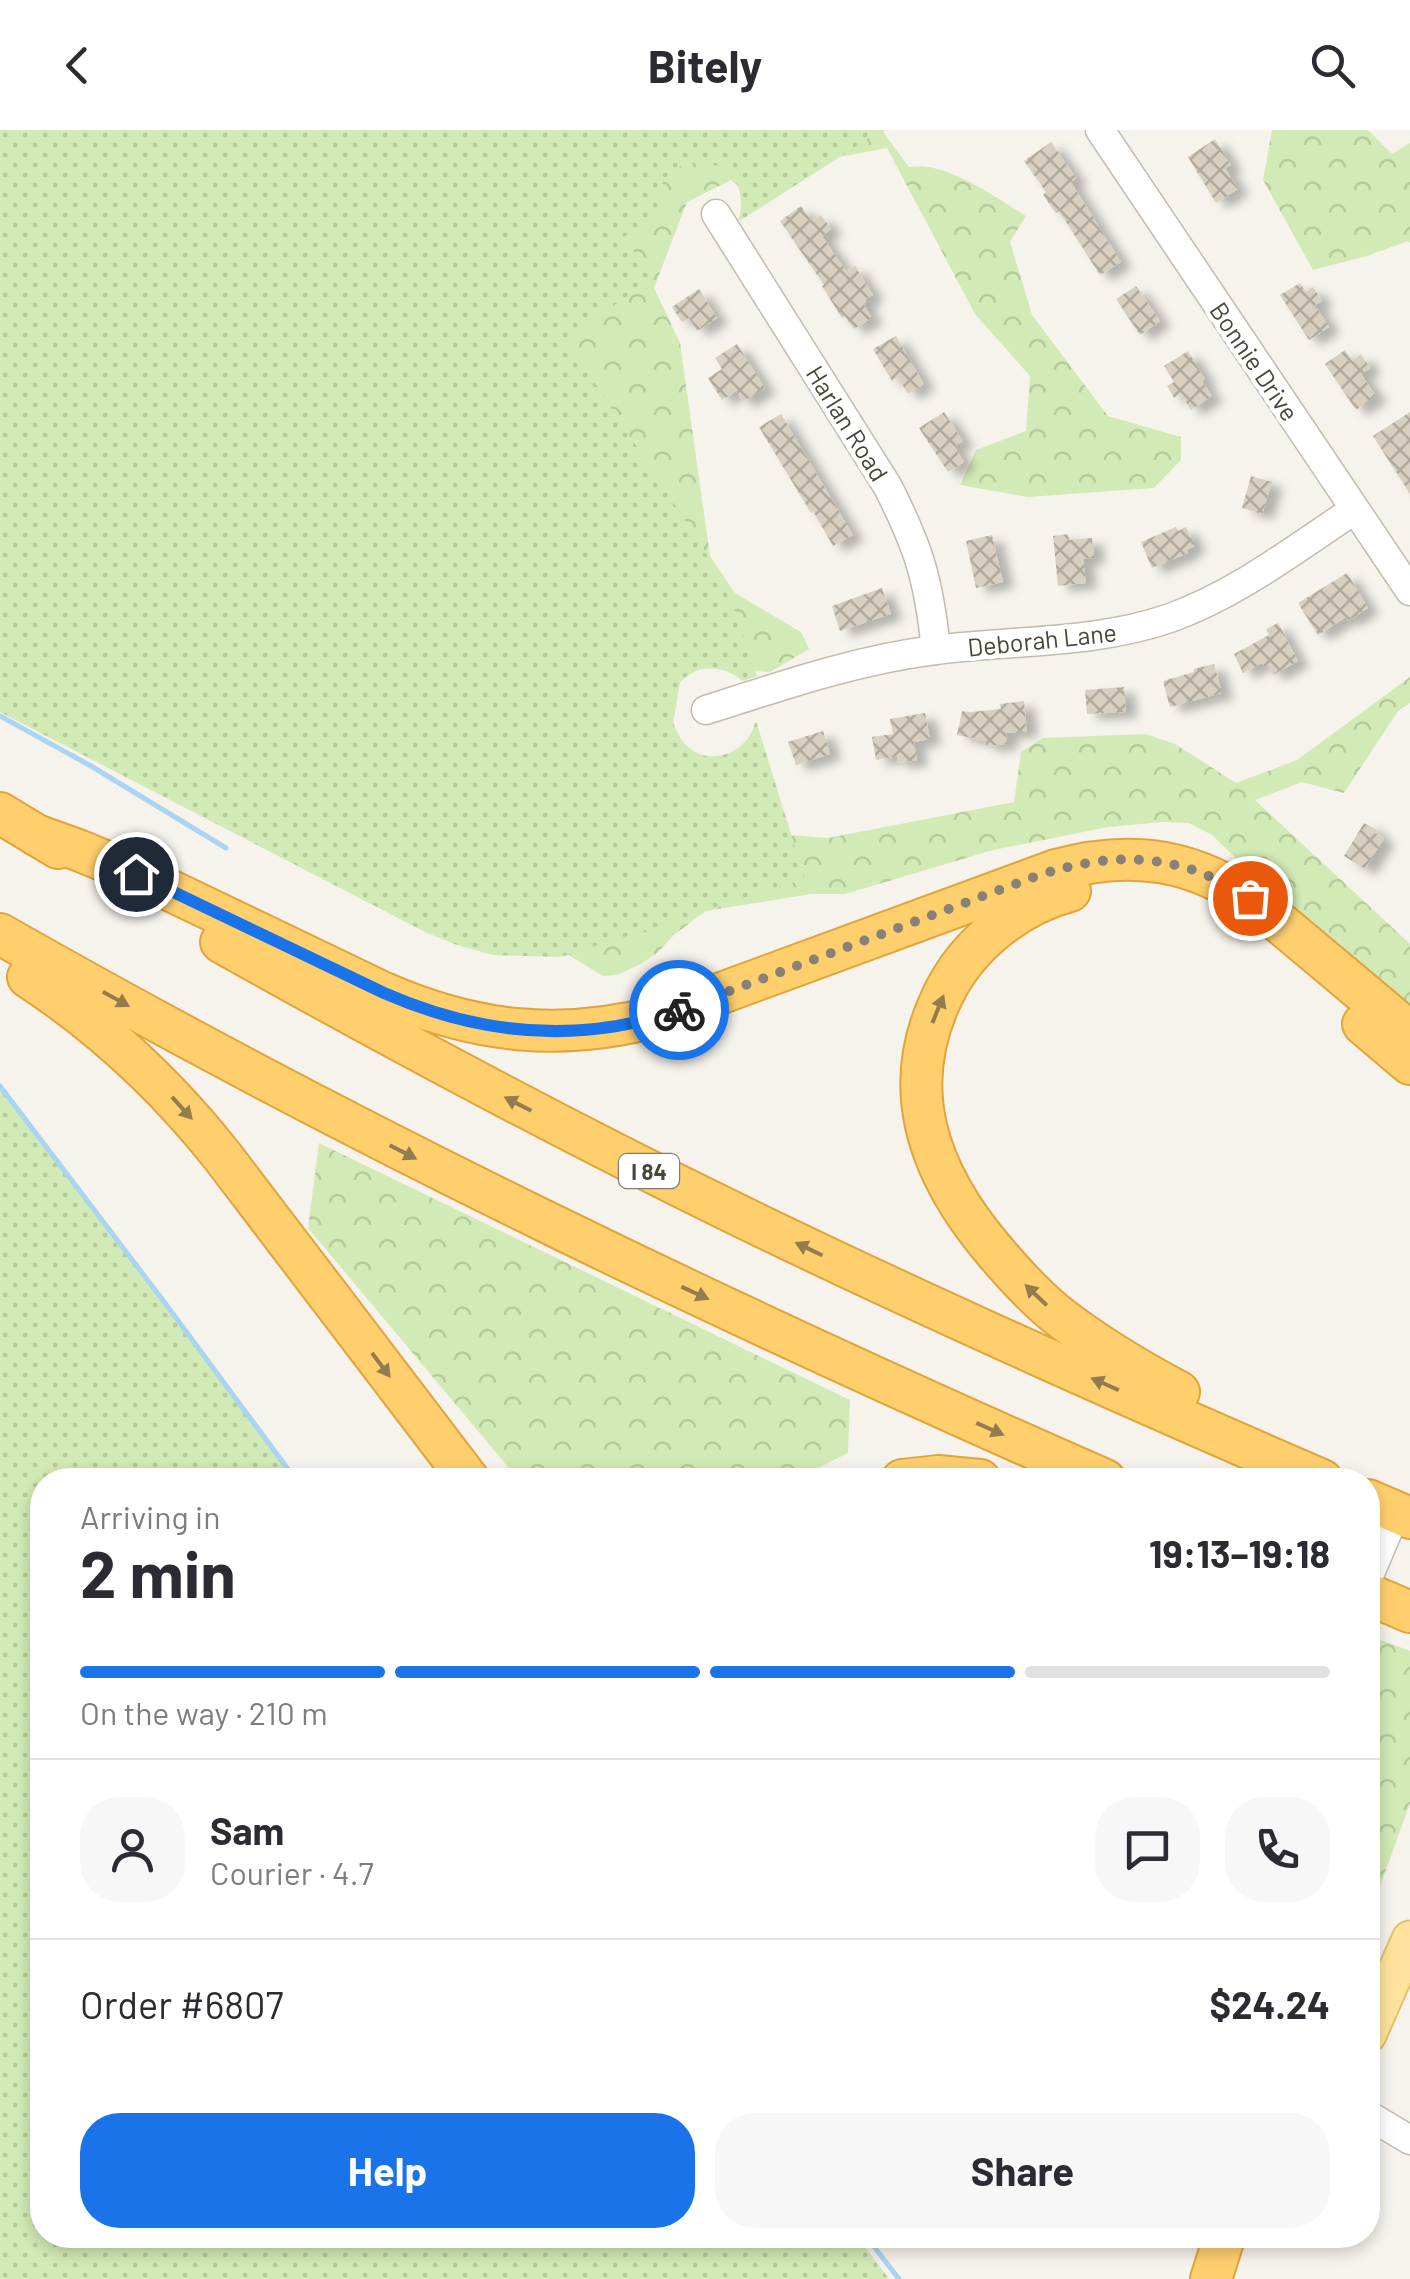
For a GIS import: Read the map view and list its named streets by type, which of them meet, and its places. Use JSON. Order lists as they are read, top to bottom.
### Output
{
  "streets": {
    "highway": ["I 84"],
    "street": ["Bonnie Drive", "Harlan Road", "Deborah Lane"]
  },
  "crossings": [
    ["Bonnie Drive", "Deborah Lane"],
    ["Harlan Road", "Deborah Lane"]
  ],
  "page": {
    "header": "Bitely",
    "heading": ["2 min", "Arriving in", "19:13–19:18"],
    "panel": [
      "Sam",
      "Courier · 4.7",
      "Order #6807",
      "$24.24"
    ],
    "bar": "On the way · 210 m",
    "buttons": ["Help", "Share"]
  }
}
